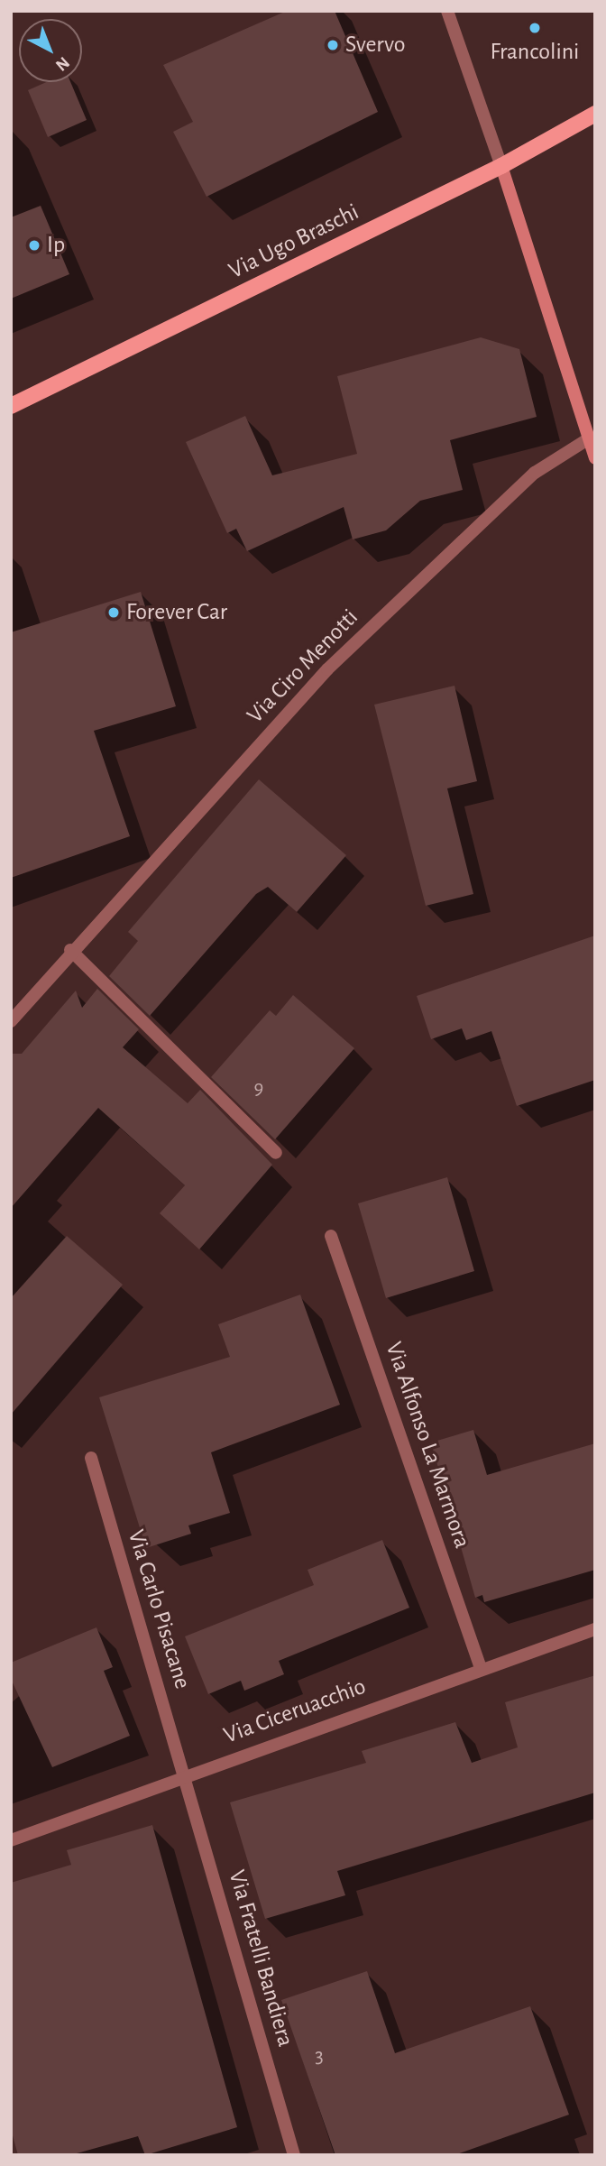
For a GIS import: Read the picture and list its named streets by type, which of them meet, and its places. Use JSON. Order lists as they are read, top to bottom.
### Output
{
  "streets": {
    "main road": ["Via Ugo Braschi"],
    "street": [
      "Via Ciro Menotti",
      "Via Alfonso La Marmora",
      "Via Carlo Pisacane",
      "Via Ciceruacchio",
      "Via Fratelli Bandiera"
    ]
  },
  "crossings": [
    ["Via Alfonso La Marmora", "Via Ciceruacchio"],
    ["Via Carlo Pisacane", "Via Ciceruacchio"],
    ["Via Carlo Pisacane", "Via Fratelli Bandiera"],
    ["Via Ciceruacchio", "Via Fratelli Bandiera"]
  ],
  "places": [
    "Francolini",
    "Svervo",
    "Ip",
    "Forever Car"
  ],
  "house_numbers": ["9", "3"],
  "north": "bottom right"
}
